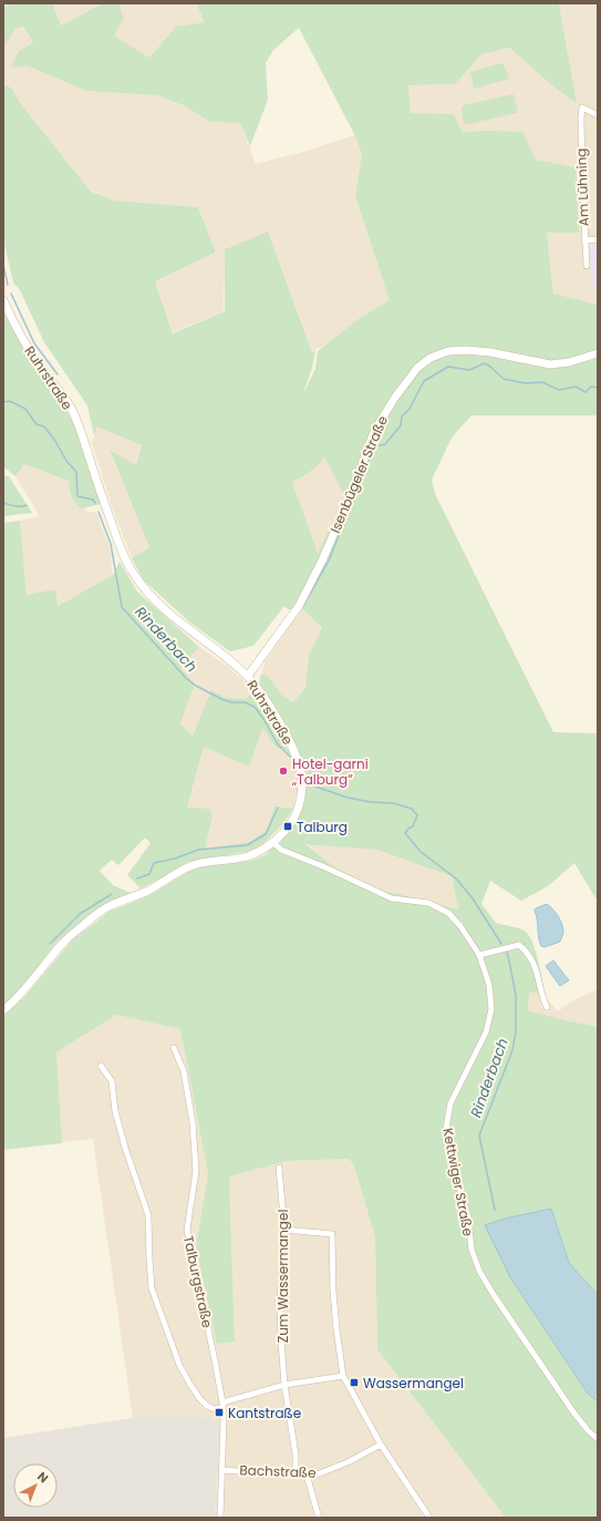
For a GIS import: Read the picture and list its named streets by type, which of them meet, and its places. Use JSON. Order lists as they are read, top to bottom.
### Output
{
  "streets": {
    "main road": ["Ruhrstraße", "Isenbügeler Straße"],
    "street": [
      "Am Lühning",
      "Kettwiger Straße",
      "Zum Wassermangel",
      "Talburgstraße",
      "Bachstraße"
    ]
  },
  "crossings": [
    ["Ruhrstraße", "Isenbügeler Straße"],
    ["Ruhrstraße", "Kettwiger Straße"],
    ["Zum Wassermangel", "Bachstraße"],
    ["Talburgstraße", "Bachstraße"]
  ],
  "water": ["Rinderbach"],
  "places": {
    "other": ["Hotel-garni „Talburg“"],
    "transit": ["Talburg", "Wassermangel", "Kantstraße"]
  },
  "north": "top right"
}
